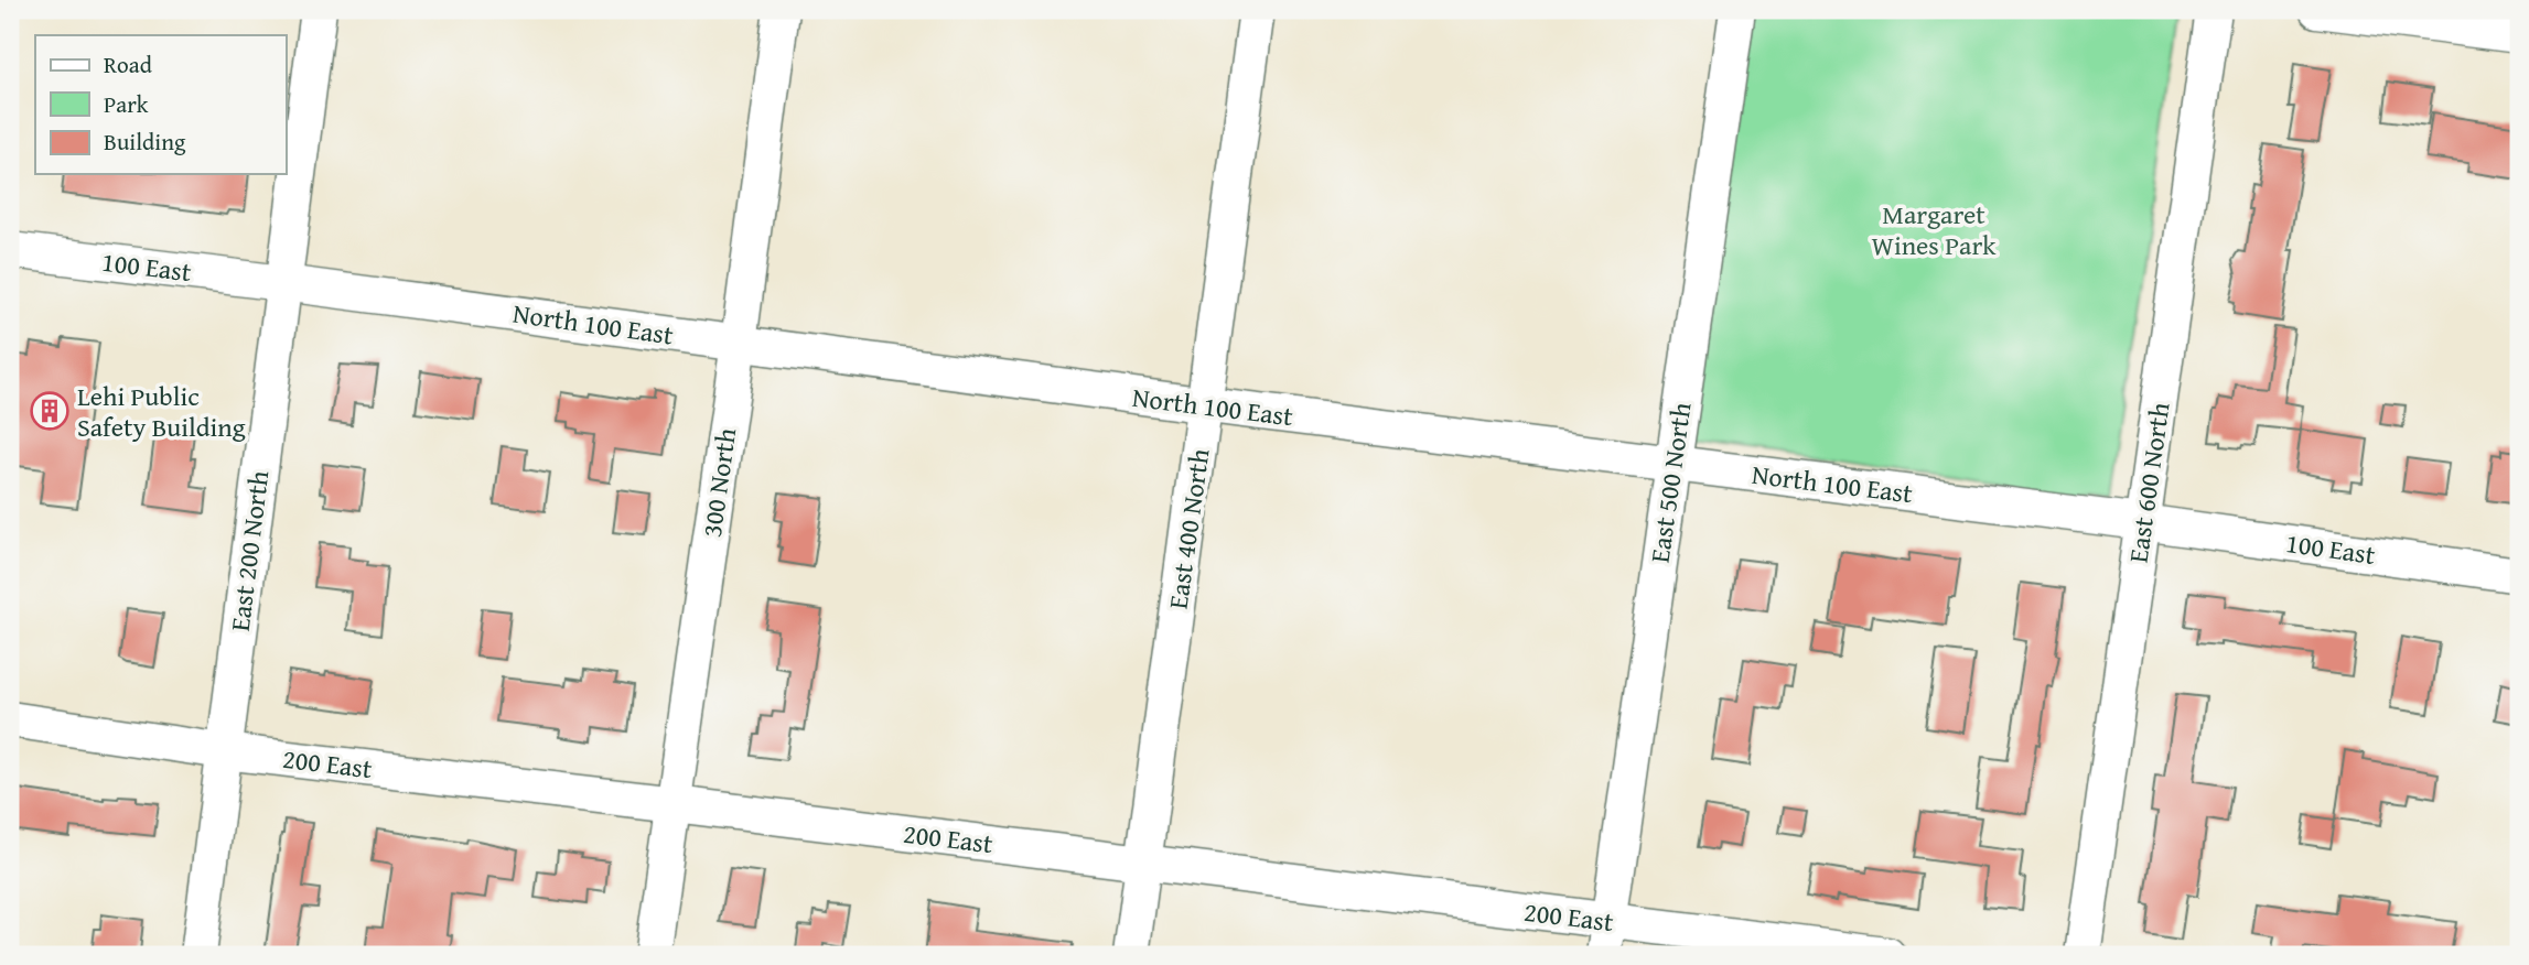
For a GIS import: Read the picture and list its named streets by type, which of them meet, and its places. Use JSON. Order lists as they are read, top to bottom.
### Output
{
  "streets": {
    "street": [
      "100 East",
      "North 100 East",
      "300 North",
      "East 500 North",
      "East 600 North",
      "East 400 North",
      "East 200 North",
      "200 East"
    ]
  },
  "crossings": [
    ["100 East", "North 100 East"],
    ["100 East", "East 600 North"],
    ["100 East", "East 200 North"],
    ["North 100 East", "300 North"],
    ["North 100 East", "East 500 North"],
    ["North 100 East", "East 600 North"],
    ["North 100 East", "East 400 North"],
    ["North 100 East", "East 200 North"],
    ["300 North", "200 East"],
    ["East 500 North", "200 East"],
    ["East 400 North", "200 East"],
    ["East 200 North", "200 East"]
  ],
  "parks": ["Margaret Wines Park"],
  "places": {
    "building": ["Lehi Public Safety Building"]
  },
  "legend": ["Road", "Park", "Building"]
}
